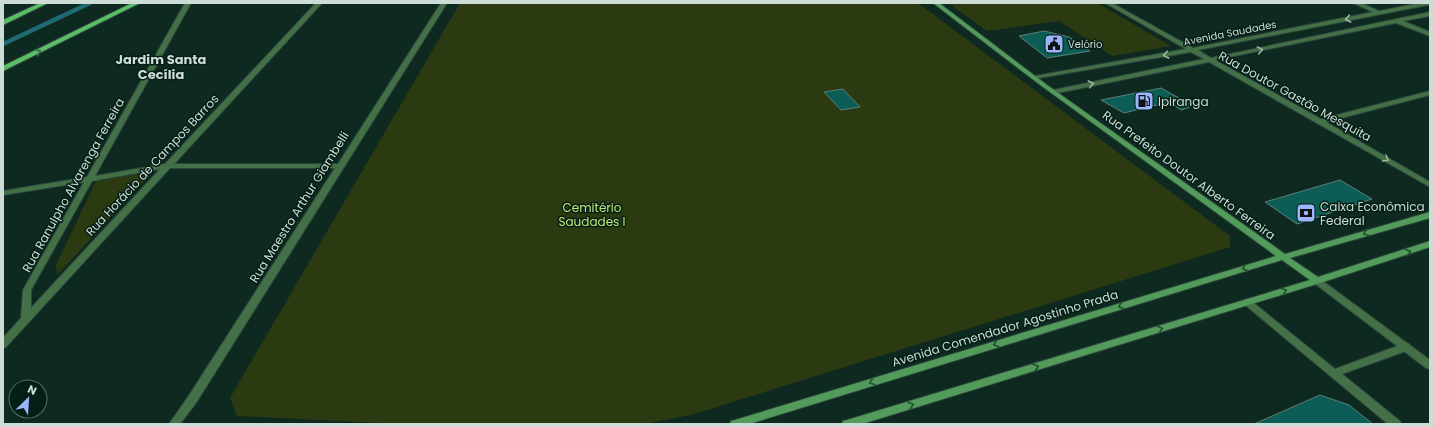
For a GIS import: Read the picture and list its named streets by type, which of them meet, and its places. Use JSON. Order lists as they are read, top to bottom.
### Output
{
  "streets": {
    "main road": ["Rua Prefeito Doutor Alberto Ferreira", "Avenida Comendador Agostinho Prada"],
    "street": [
      "Avenida Saudades",
      "Rua Doutor Gastão Mesquita",
      "Rua Horácio de Campos Barros",
      "Rua Ranulpho Alvarenga Ferreira",
      "Rua Maestro Arthur Giambelli"
    ]
  },
  "crossings": [
    ["Avenida Saudades", "Rua Doutor Gastão Mesquita"],
    ["Avenida Saudades", "Rua Prefeito Doutor Alberto Ferreira"],
    ["Rua Horácio de Campos Barros", "Rua Ranulpho Alvarenga Ferreira"],
    ["Rua Prefeito Doutor Alberto Ferreira", "Avenida Comendador Agostinho Prada"]
  ],
  "districts": ["Jardim Santa Cecília"],
  "parks": ["Cemitério Saudades I"],
  "places": {
    "public building": ["Velório"],
    "fuel station": ["Ipiranga"],
    "bank": ["Caixa Econômica Federal"]
  },
  "north": "top right"
}
